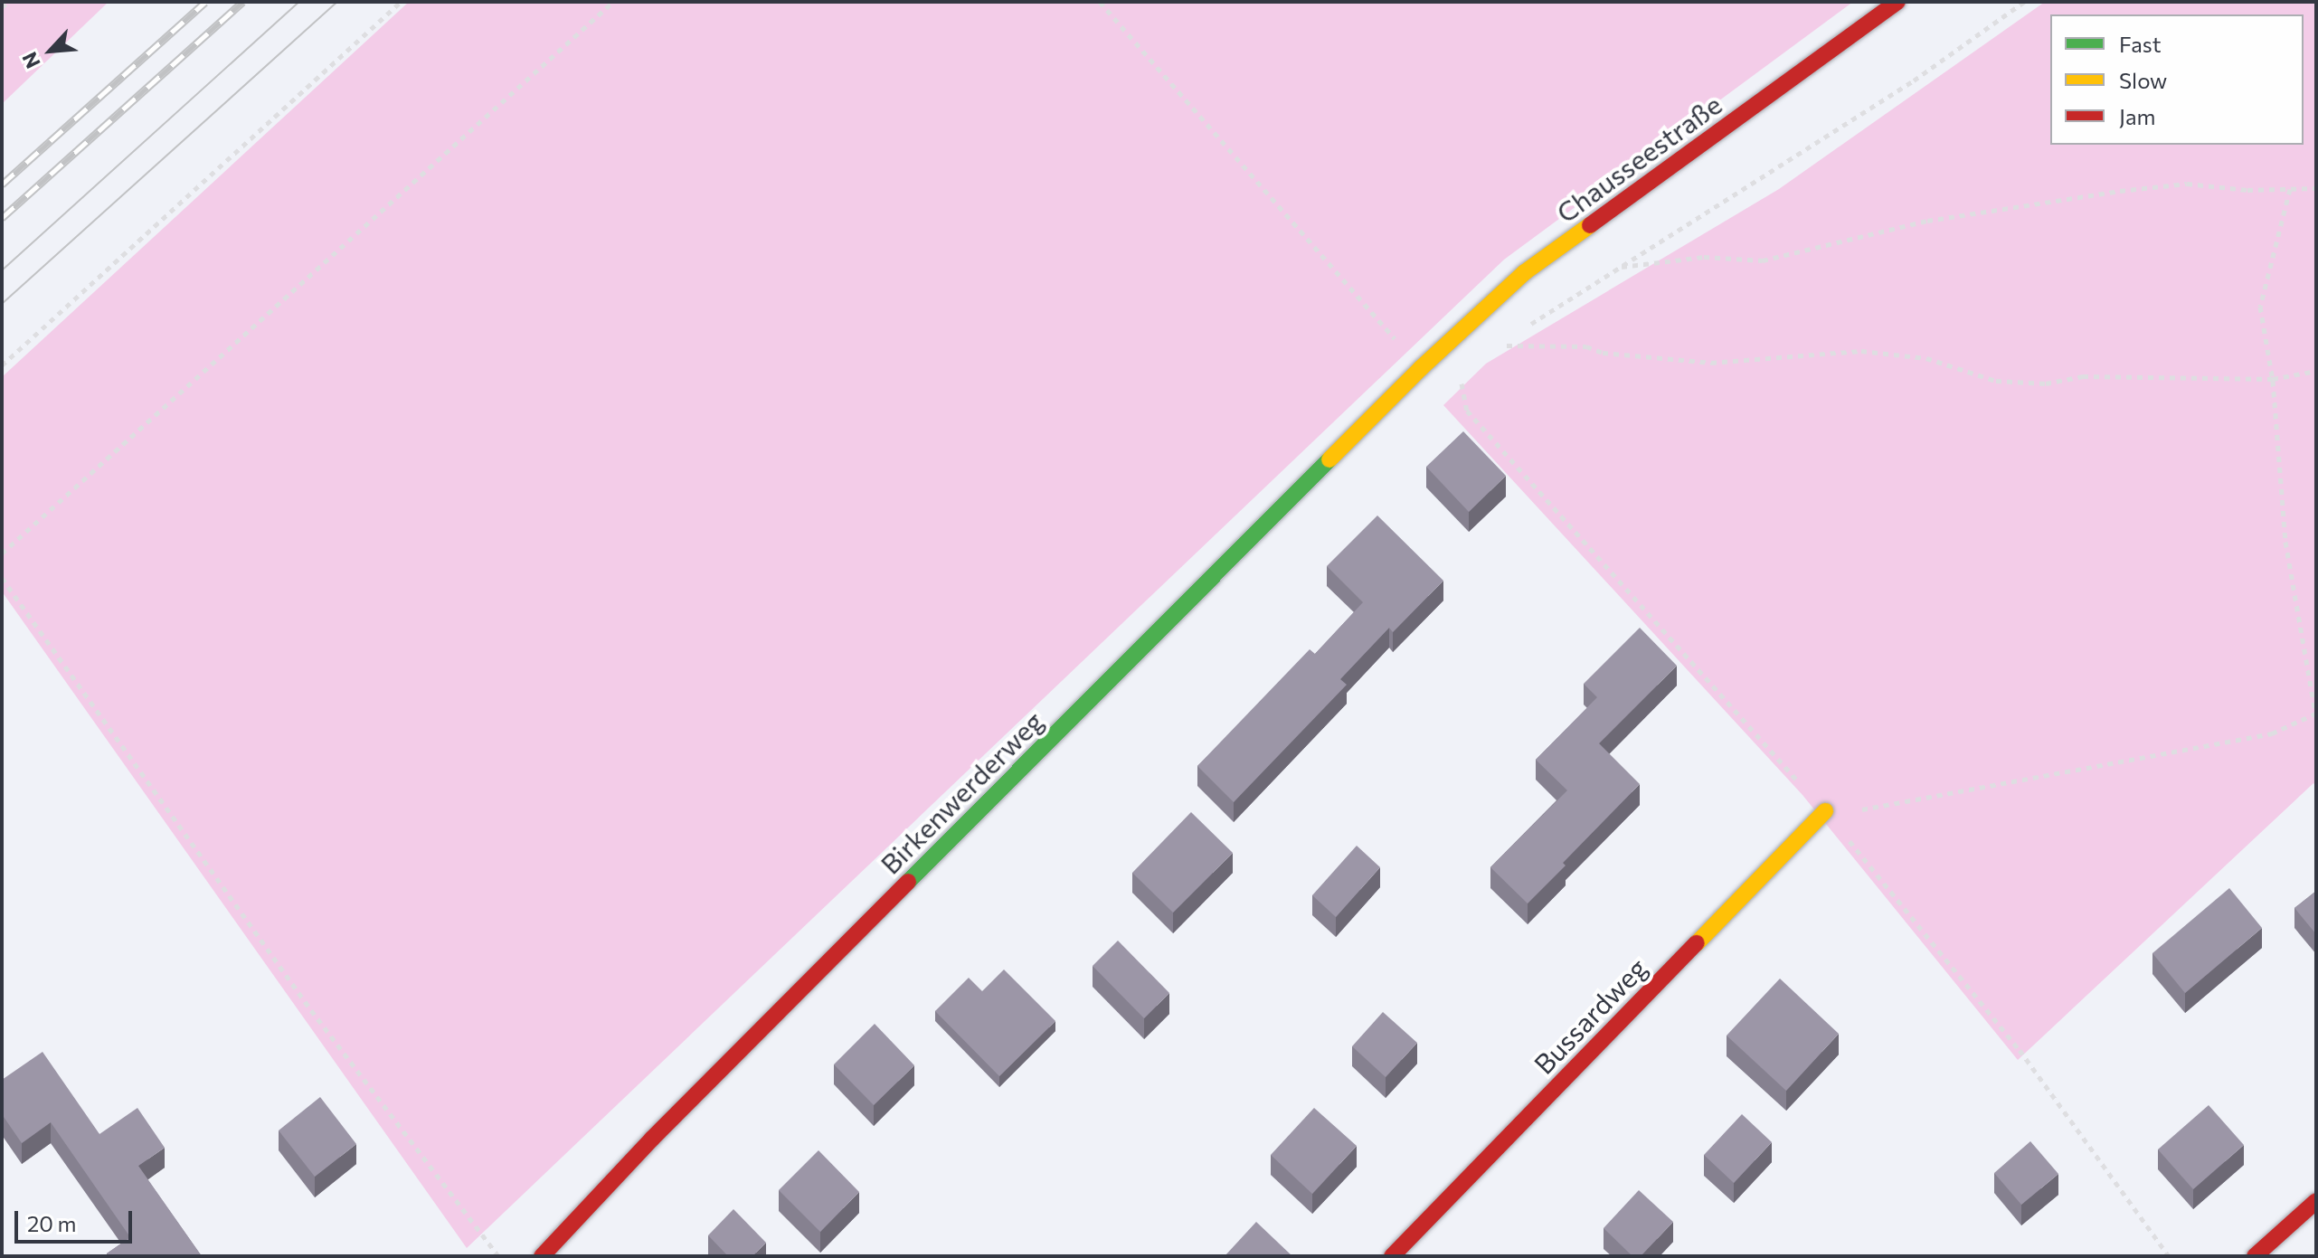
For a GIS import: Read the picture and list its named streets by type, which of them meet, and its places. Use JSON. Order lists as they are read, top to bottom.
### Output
{
  "streets": {
    "street": ["Chausseestraße", "Birkenwerderweg", "Bussardweg"]
  },
  "crossings": [
    ["Chausseestraße", "Birkenwerderweg"]
  ],
  "legend": ["Fast", "Slow", "Jam"],
  "scale_bar": "20 m",
  "north": "bottom left"
}
